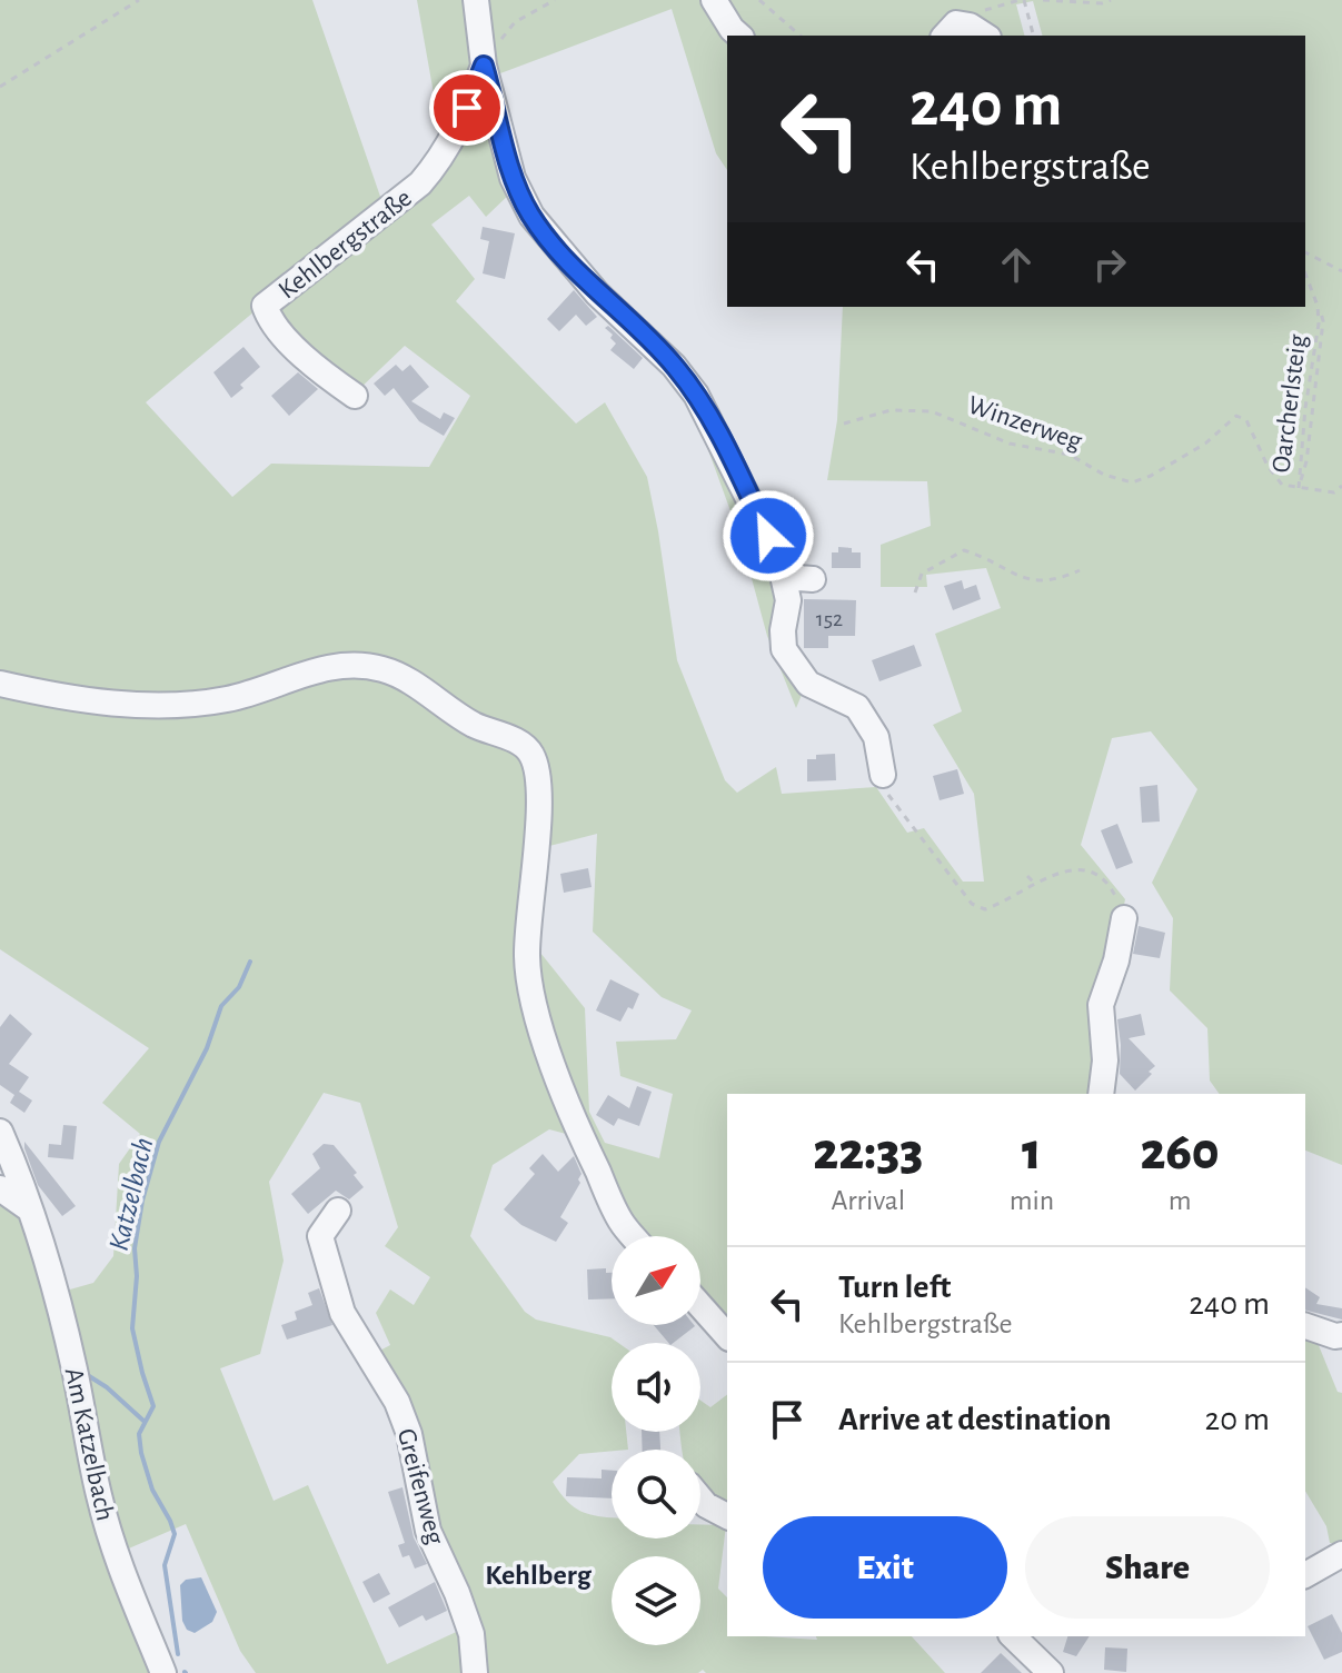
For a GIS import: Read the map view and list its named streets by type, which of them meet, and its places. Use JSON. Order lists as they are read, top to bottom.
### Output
{
  "streets": {
    "street": ["Kehlbergstraße", "Am Katzelbach", "Greifenweg"],
    "path": ["Oarcherlsteig", "Winzerweg"]
  },
  "crossings": [
    ["Oarcherlsteig", "Winzerweg"]
  ],
  "districts": ["Kehlberg"],
  "water": ["Katzelbach"],
  "house_numbers": ["152"],
  "north": "top right",
  "page": {
    "turn": ["240 m", "Kehlbergstraße"],
    "eta": [
      "22:33",
      "Arrival",
      "1",
      "min",
      "260",
      "m"
    ],
    "list": [
      {
        "name": "Turn left",
        "note": "Kehlbergstraße",
        "value": "240 m"
      },
      {
        "name": "Arrive at destination",
        "value": "20 m"
      }
    ],
    "buttons": ["Exit", "Share"]
  }
}
